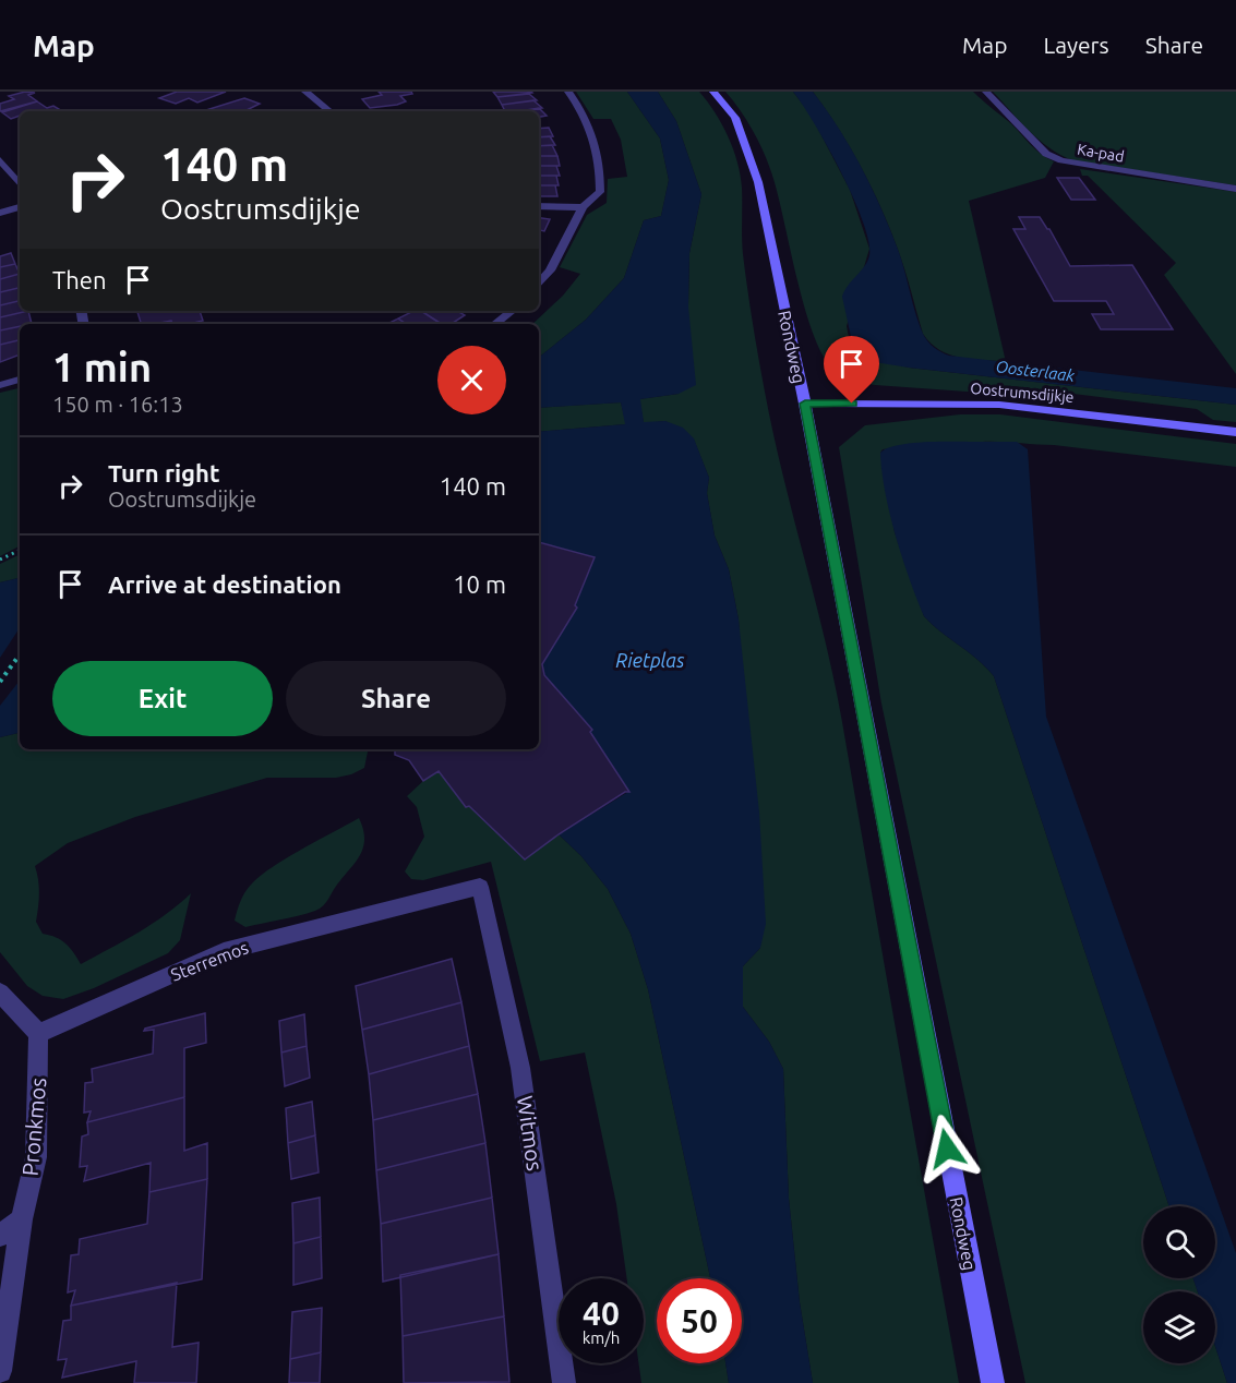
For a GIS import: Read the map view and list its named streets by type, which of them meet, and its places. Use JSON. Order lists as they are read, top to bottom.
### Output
{
  "streets": {
    "main road": ["Rondweg", "Oostrumsdijkje"],
    "street": [
      "Ka-pad",
      "Sterremos",
      "Pronkmos",
      "Witmos"
    ]
  },
  "crossings": [
    ["Rondweg", "Oostrumsdijkje"],
    ["Sterremos", "Pronkmos"],
    ["Sterremos", "Witmos"]
  ],
  "water": ["Oosterlaak", "Rietplas"],
  "page": {
    "header": "Map",
    "nav": ["Map", "Layers", "Share"],
    "turn": ["140 m", "Oostrumsdijkje"],
    "then": "Then",
    "heading": ["1 min", "150 m · 16:13"],
    "list": [
      {
        "name": "Turn right",
        "note": "Oostrumsdijkje",
        "value": "140 m"
      },
      {
        "name": "Arrive at destination",
        "value": "10 m"
      }
    ],
    "buttons": ["Exit", "Share"],
    "speed": "40 km/h",
    "limit": "50"
  }
}
